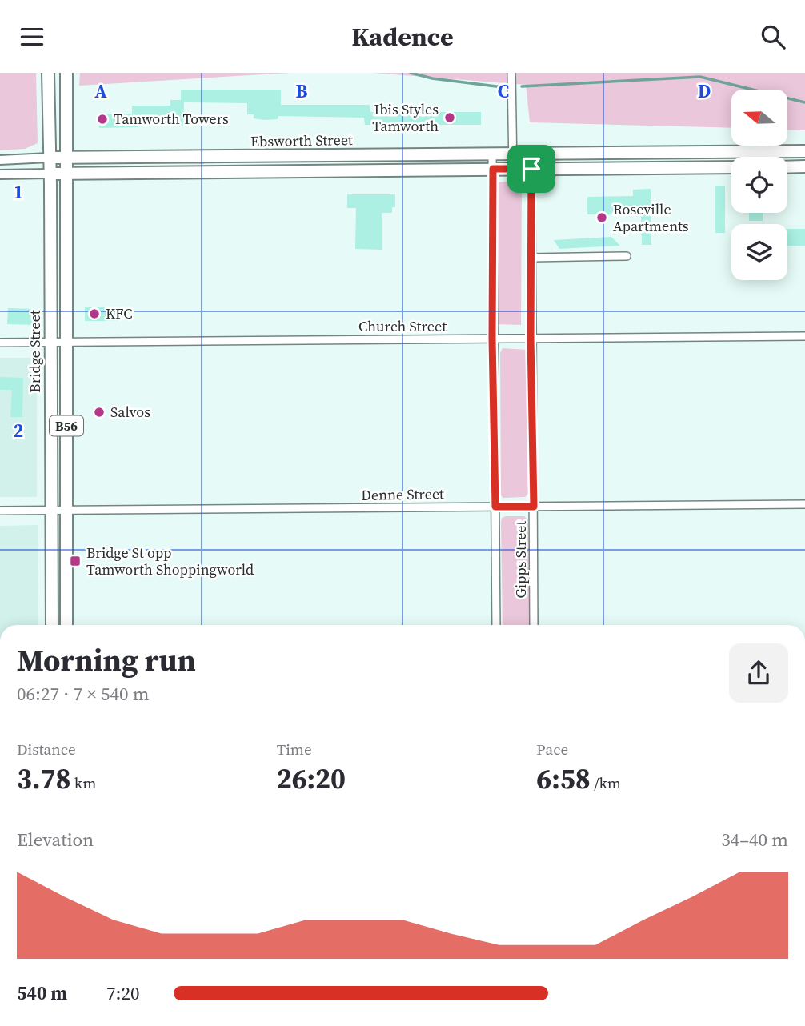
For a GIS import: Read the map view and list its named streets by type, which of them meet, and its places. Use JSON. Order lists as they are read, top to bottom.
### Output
{
  "streets": {
    "main road": ["Ebsworth Street", "Bridge Street", "B56"],
    "street": ["Church Street", "Denne Street", "Gipps Street"]
  },
  "crossings": [
    ["Ebsworth Street", "Bridge Street"],
    ["Ebsworth Street", "B56"],
    ["Ebsworth Street", "Gipps Street"],
    ["Church Street", "Bridge Street"],
    ["Church Street", "B56"],
    ["Church Street", "Gipps Street"],
    ["Bridge Street", "Denne Street"],
    ["B56", "Denne Street"],
    ["Denne Street", "Gipps Street"]
  ],
  "places": {
    "other": [
      "Ibis Styles Tamworth",
      "Tamworth Towers",
      "Roseville Apartments",
      "KFC",
      "Salvos"
    ],
    "transit": ["Bridge St opp Tamworth Shoppingworld"]
  },
  "north": "left",
  "page": {
    "header": "Kadence",
    "heading": ["Morning run", "06:27 · 7 × 540 m"],
    "stats": [
      ["Distance", "3.78 km"],
      ["Time", "26:20"],
      ["Pace", "6:58 /km"]
    ],
    "chart": ["Elevation", "34–40 m"],
    "list": [
      {
        "name": "540 m",
        "note": "7:20"
      }
    ]
  },
  "grid": {
    "columns": [
      "A",
      "B",
      "C",
      "D"
    ],
    "rows": ["1", "2"]
  }
}
